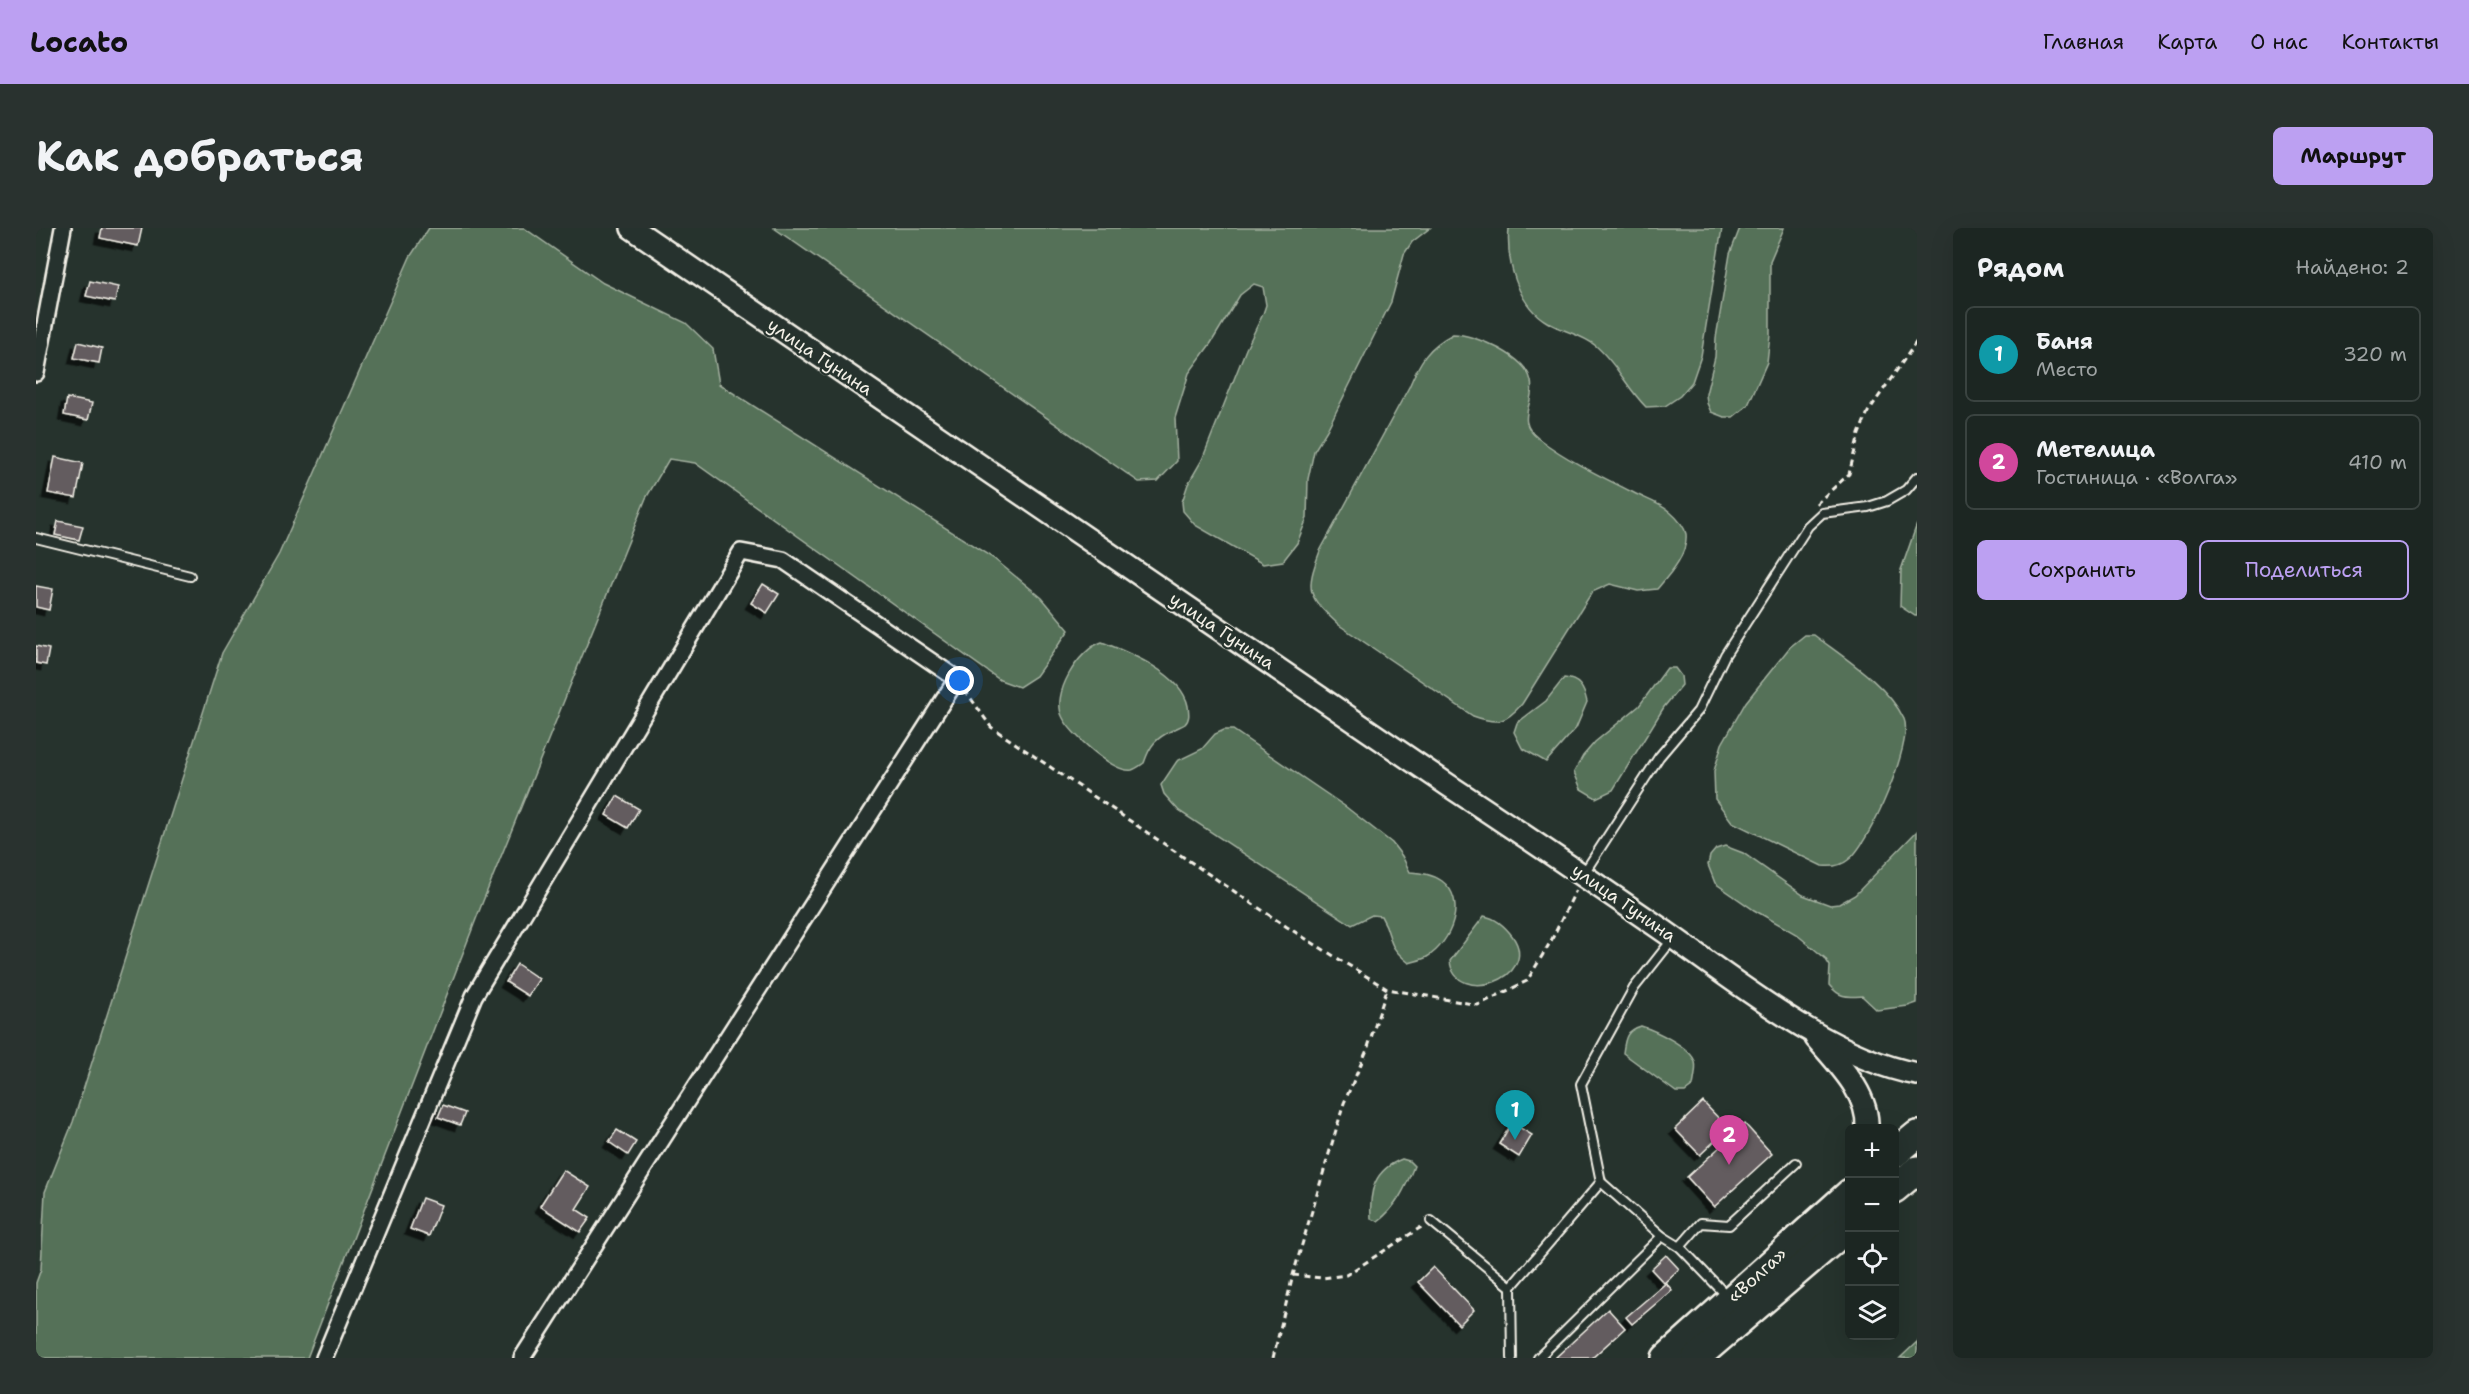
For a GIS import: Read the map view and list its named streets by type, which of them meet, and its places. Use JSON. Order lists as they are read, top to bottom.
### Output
{
  "streets": {
    "highway": ["«Волга»"],
    "main road": ["улица Гунина"]
  },
  "page": {
    "header": "Locato",
    "nav": [
      "Главная",
      "Карта",
      "О нас",
      "Контакты"
    ],
    "buttons": [
      "Маршрут",
      ["Сохранить", "Поделиться"]
    ],
    "title": "Как добраться",
    "heading": ["Рядом", "Найдено: 2"],
    "list": [
      {
        "mark": "1",
        "name": "Баня",
        "note": "Место",
        "value": "320 m"
      },
      {
        "mark": "2",
        "name": "Метелица",
        "note": "Гостиница · «Волга»",
        "value": "410 m"
      }
    ],
    "pins": ["1", "2"],
    "map_buttons": ["+", "−"]
  }
}
